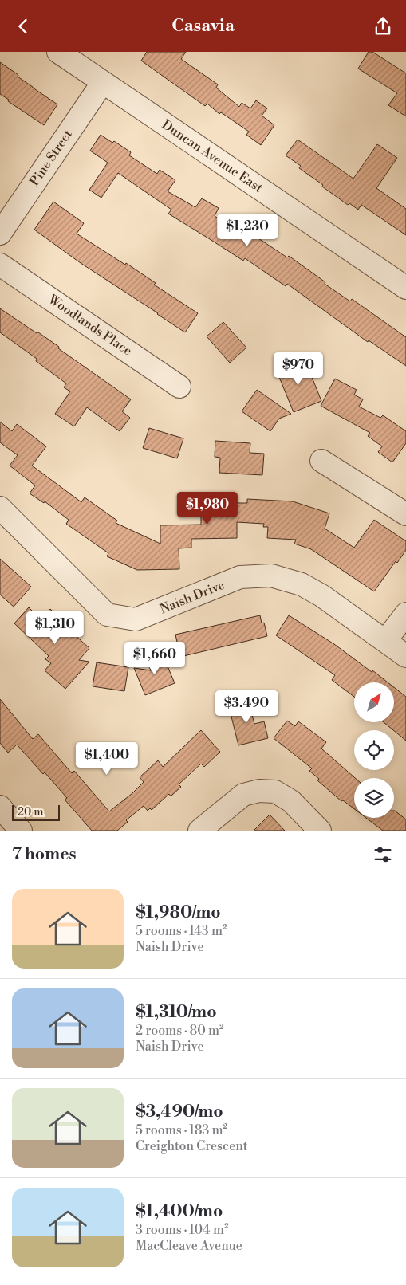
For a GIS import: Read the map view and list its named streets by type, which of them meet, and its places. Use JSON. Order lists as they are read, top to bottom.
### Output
{
  "streets": {
    "street": [
      "Duncan Avenue East",
      "Pine Street",
      "Woodlands Place",
      "Naish Drive"
    ]
  },
  "crossings": [
    ["Duncan Avenue East", "Pine Street"]
  ],
  "scale_bar": "20 m",
  "north": "top right",
  "page": {
    "header": "Casavia",
    "price": [
      "$1,230",
      "$970",
      "$1,980",
      "$1,310",
      "$1,660",
      "$3,490",
      "$1,400"
    ],
    "scale": "20 m",
    "heading": "7 homes",
    "list": [
      {
        "name": "$1,980/mo",
        "note": "5 rooms · 143 m² · Naish Drive"
      },
      {
        "name": "$1,310/mo",
        "note": "2 rooms · 80 m² · Naish Drive"
      },
      {
        "name": "$3,490/mo",
        "note": "5 rooms · 183 m² · Creighton Crescent"
      },
      {
        "name": "$1,400/mo",
        "note": "3 rooms · 104 m² · MacCleave Avenue"
      }
    ]
  }
}
